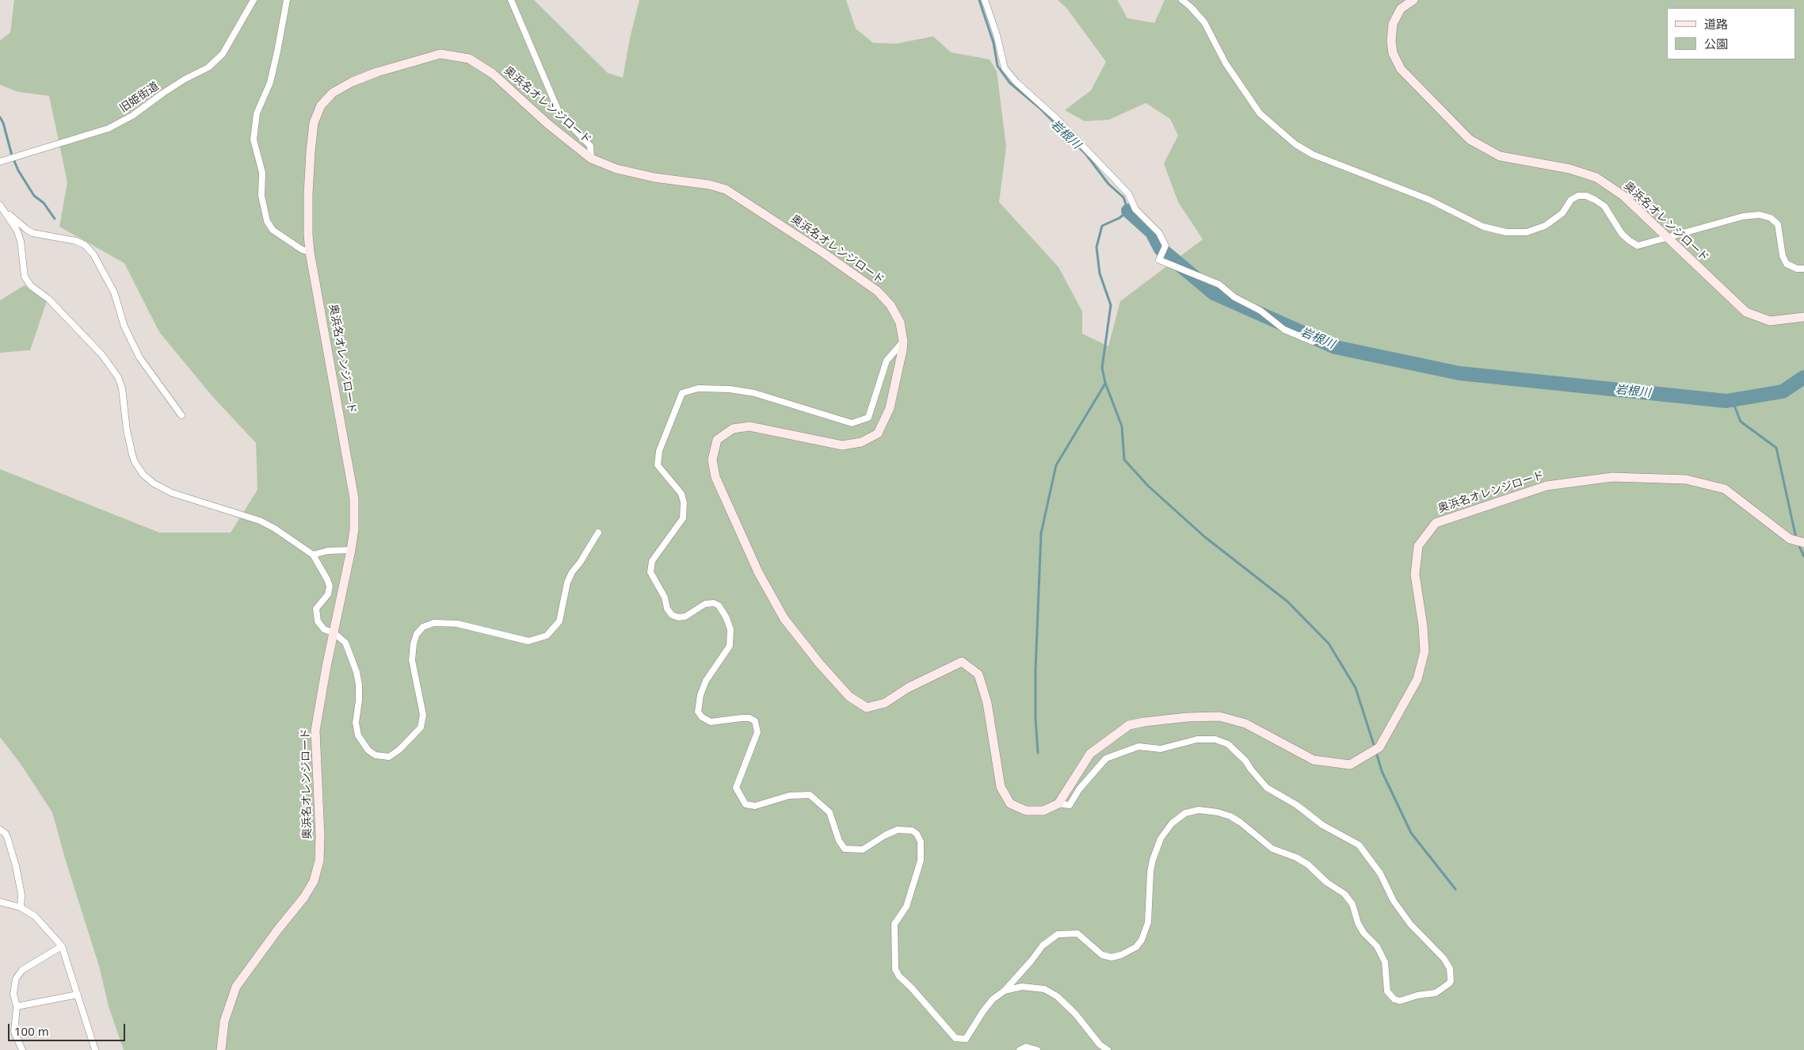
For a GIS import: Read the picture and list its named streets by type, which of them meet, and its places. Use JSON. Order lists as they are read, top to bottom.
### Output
{
  "streets": {
    "street": ["旧姫街道", "奥浜名オレンジロード"]
  },
  "water": ["岩根川"],
  "legend": ["道路", "公園"],
  "scale_bar": "100 m"
}
